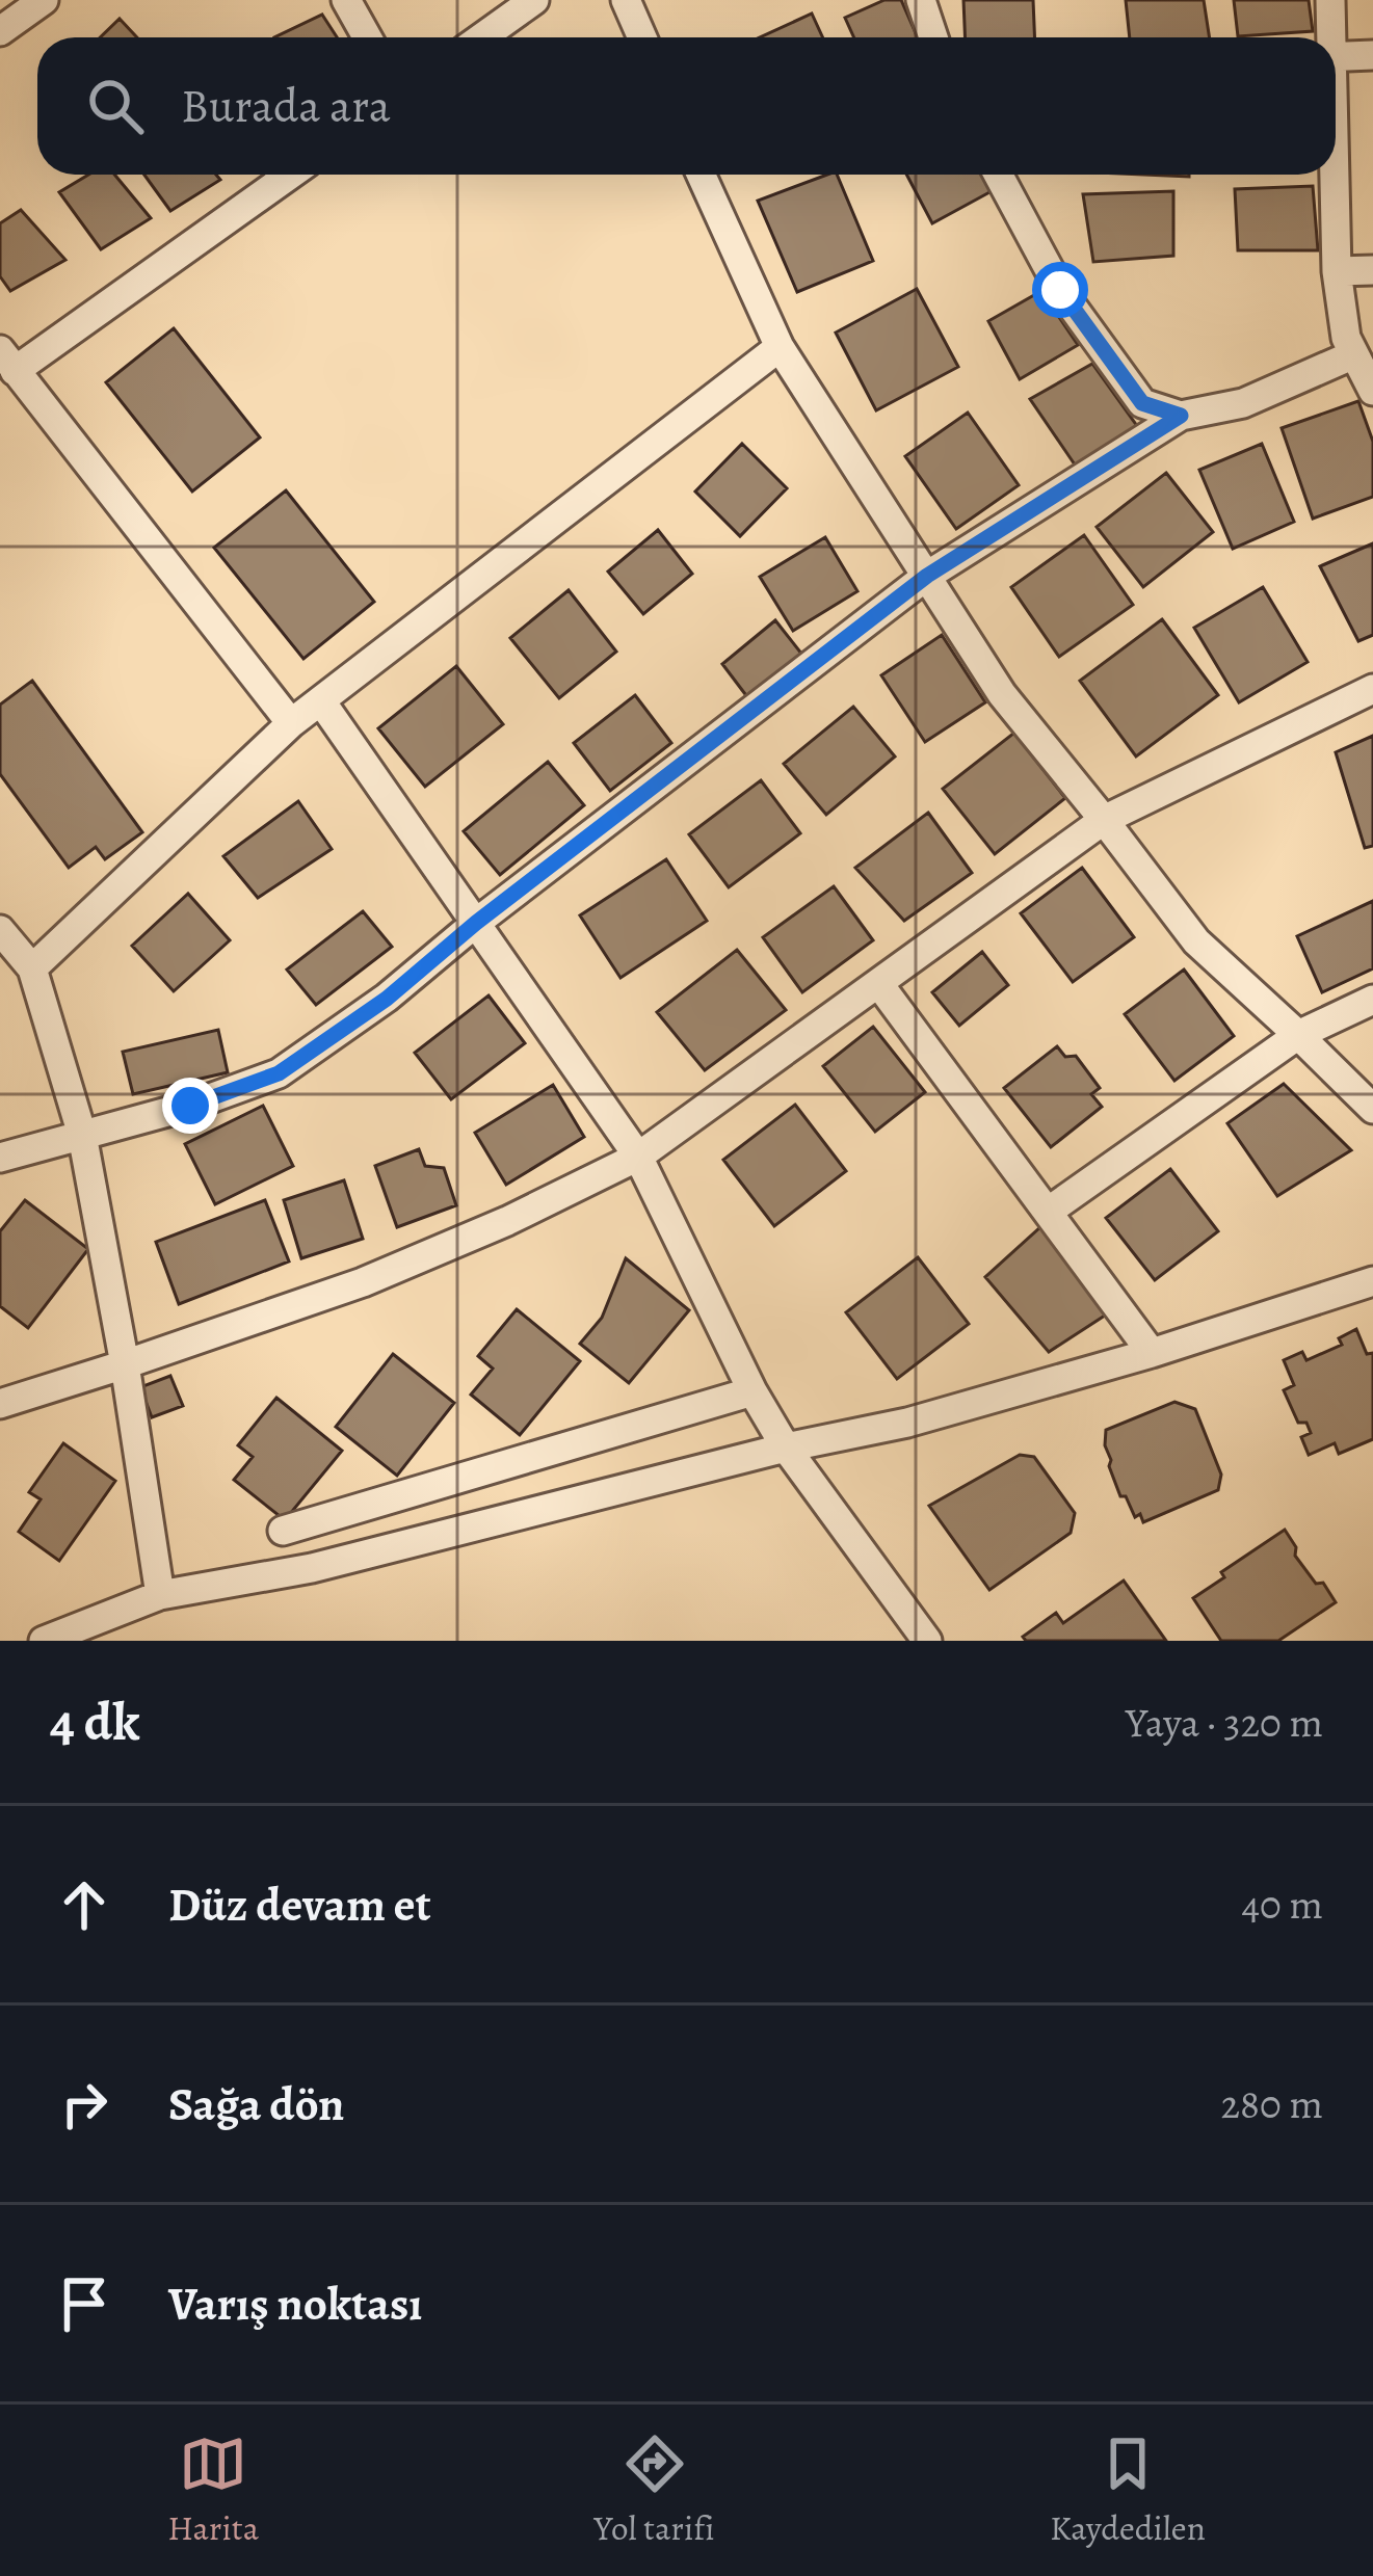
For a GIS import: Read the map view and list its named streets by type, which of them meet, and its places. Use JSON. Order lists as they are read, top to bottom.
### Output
{
  "page": {
    "search": "Burada ara",
    "heading": ["4 dk", "Yaya · 320 m"],
    "list": [
      ["Düz devam et", "40 m"],
      ["Sağa dön", "280 m"],
      "Varış noktası"
    ],
    "nav": ["Harita", "Yol tarifi", "Kaydedilen"]
  }
}
